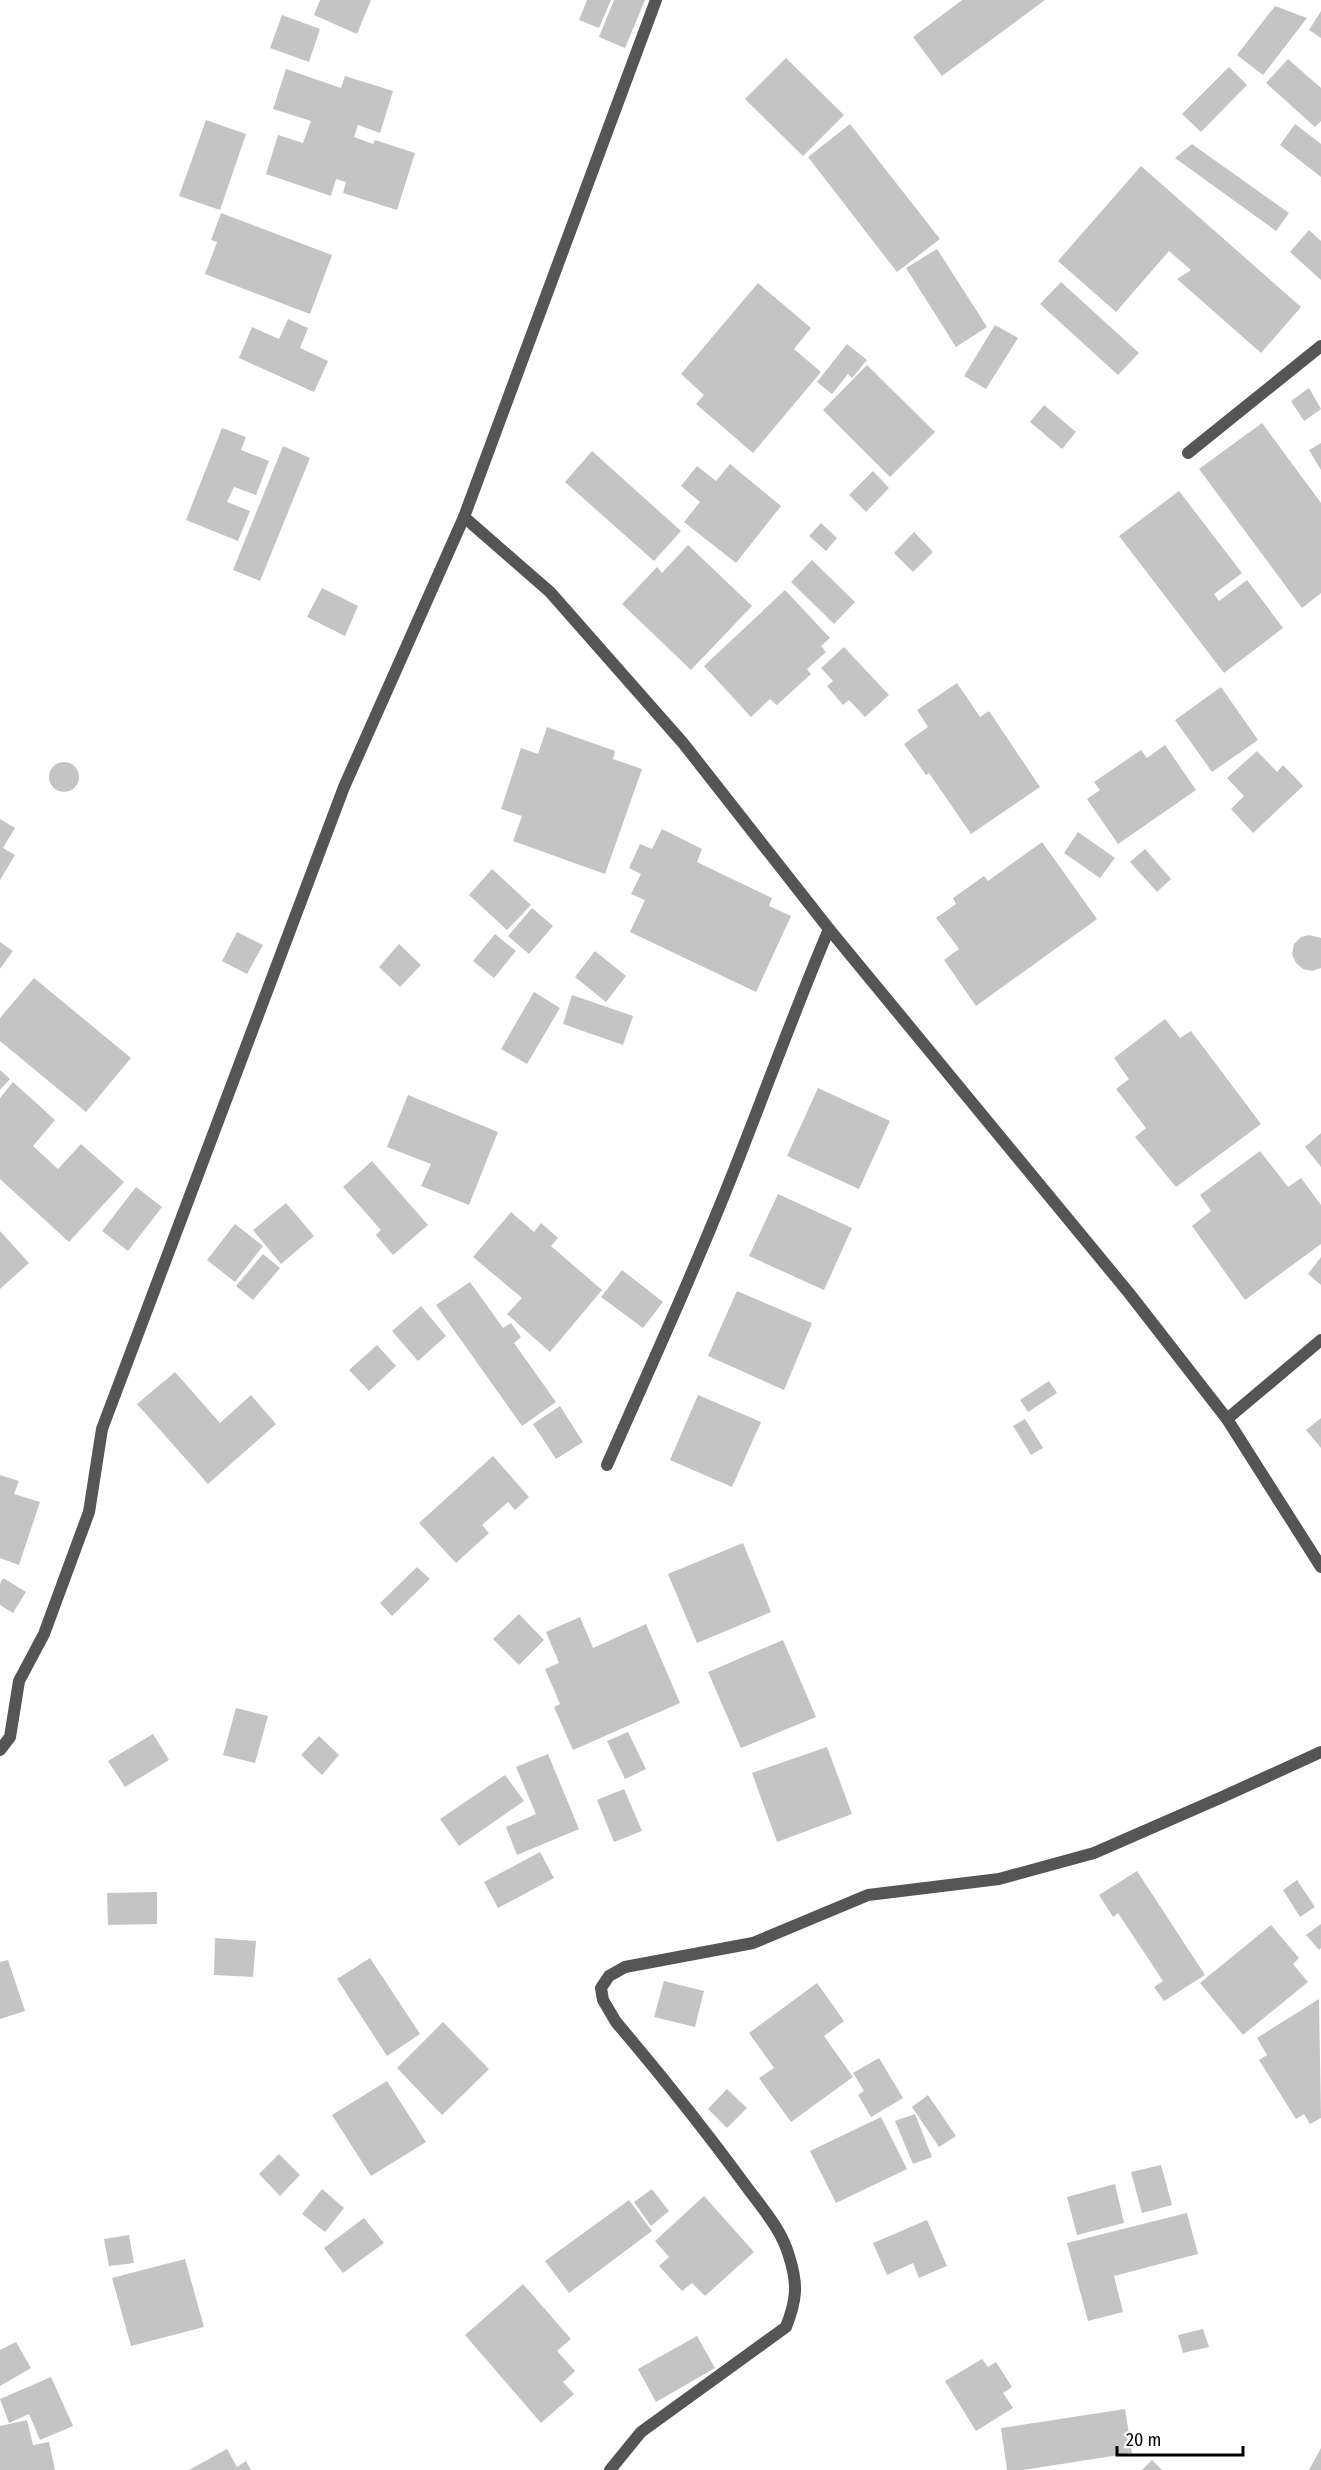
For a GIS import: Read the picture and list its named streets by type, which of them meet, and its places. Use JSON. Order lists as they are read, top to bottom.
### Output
{
  "scale_bar": "20 m"
}
